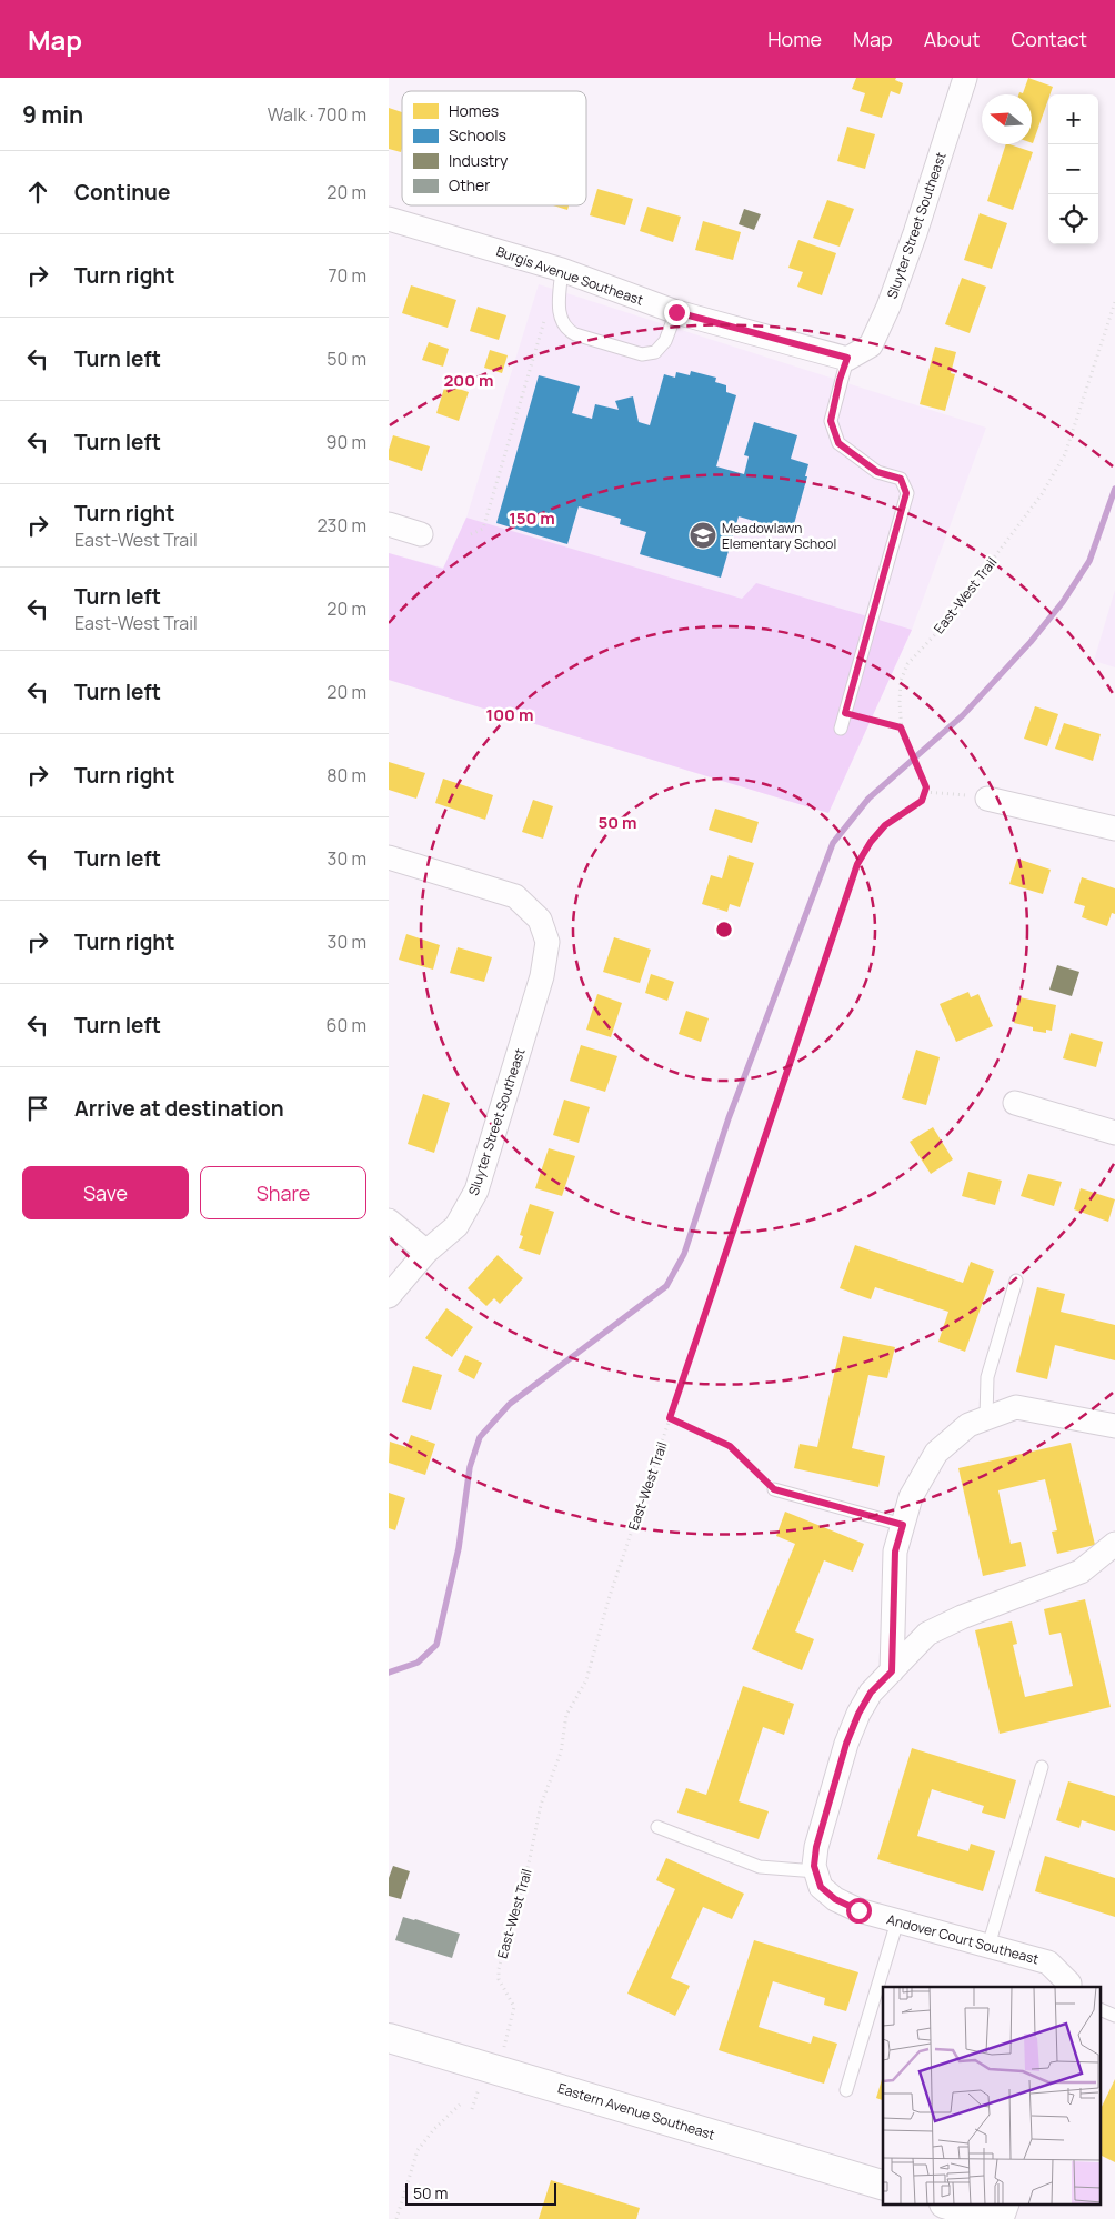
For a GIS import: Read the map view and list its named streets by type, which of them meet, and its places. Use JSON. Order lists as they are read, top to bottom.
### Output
{
  "streets": {
    "street": [
      "Sluyter Street Southeast",
      "Burgis Avenue Southeast",
      "Andover Court Southeast",
      "Eastern Avenue Southeast"
    ],
    "path": ["East-West Trail"]
  },
  "crossings": [
    ["Sluyter Street Southeast", "Burgis Avenue Southeast"],
    ["East-West Trail", "Eastern Avenue Southeast"]
  ],
  "places": {
    "school or university": ["Meadowlawn Elementary School"]
  },
  "legend": [
    "Homes",
    "Schools",
    "Industry",
    "Other"
  ],
  "scale_bar": "50 m",
  "north": "left",
  "page": {
    "header": "Map",
    "nav": [
      "Home",
      "Map",
      "About",
      "Contact"
    ],
    "heading": ["9 min", "Walk · 700 m"],
    "map_buttons": ["+", "−"],
    "list": [
      ["Continue", "20 m"],
      ["Turn right", "70 m"],
      ["Turn left", "50 m"],
      ["Turn left", "90 m"],
      ["Turn right", "East-West Trail", "230 m"],
      ["Turn left", "East-West Trail", "20 m"],
      ["Turn left", "20 m"],
      ["Turn right", "80 m"],
      ["Turn left", "30 m"],
      ["Turn right", "30 m"],
      ["Turn left", "60 m"],
      "Arrive at destination"
    ],
    "buttons": ["Save", "Share"],
    "scale": "50 m"
  },
  "rings": [
    "200 m",
    "150 m",
    "100 m",
    "50 m"
  ]
}
